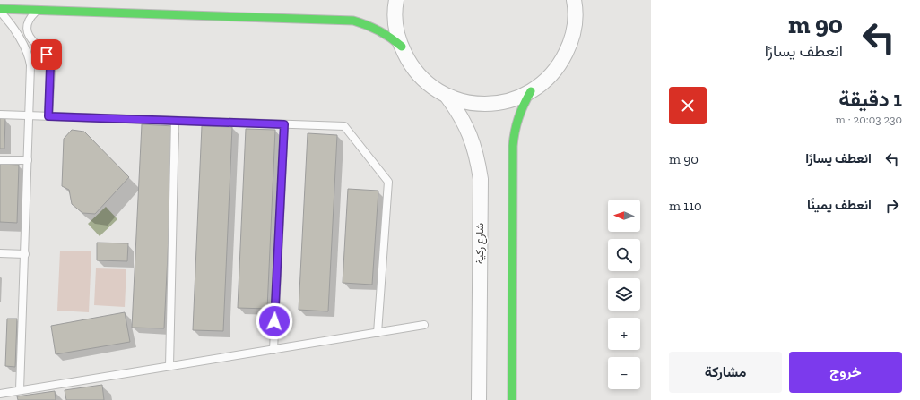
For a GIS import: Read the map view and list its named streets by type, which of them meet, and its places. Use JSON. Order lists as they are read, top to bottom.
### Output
{
  "streets": {
    "street": ["شارع ركية"]
  },
  "north": "left",
  "page": {
    "turn": ["90 m", "انعطف يسارًا"],
    "heading": ["1 دقيقة", "230 m · 20:03"],
    "list": [
      {
        "name": "انعطف يسارًا",
        "value": "90 m"
      },
      {
        "name": "انعطف يمينًا",
        "value": "110 m"
      }
    ],
    "map_buttons": ["+", "−"],
    "buttons": ["خروج", "مشاركة"]
  }
}
